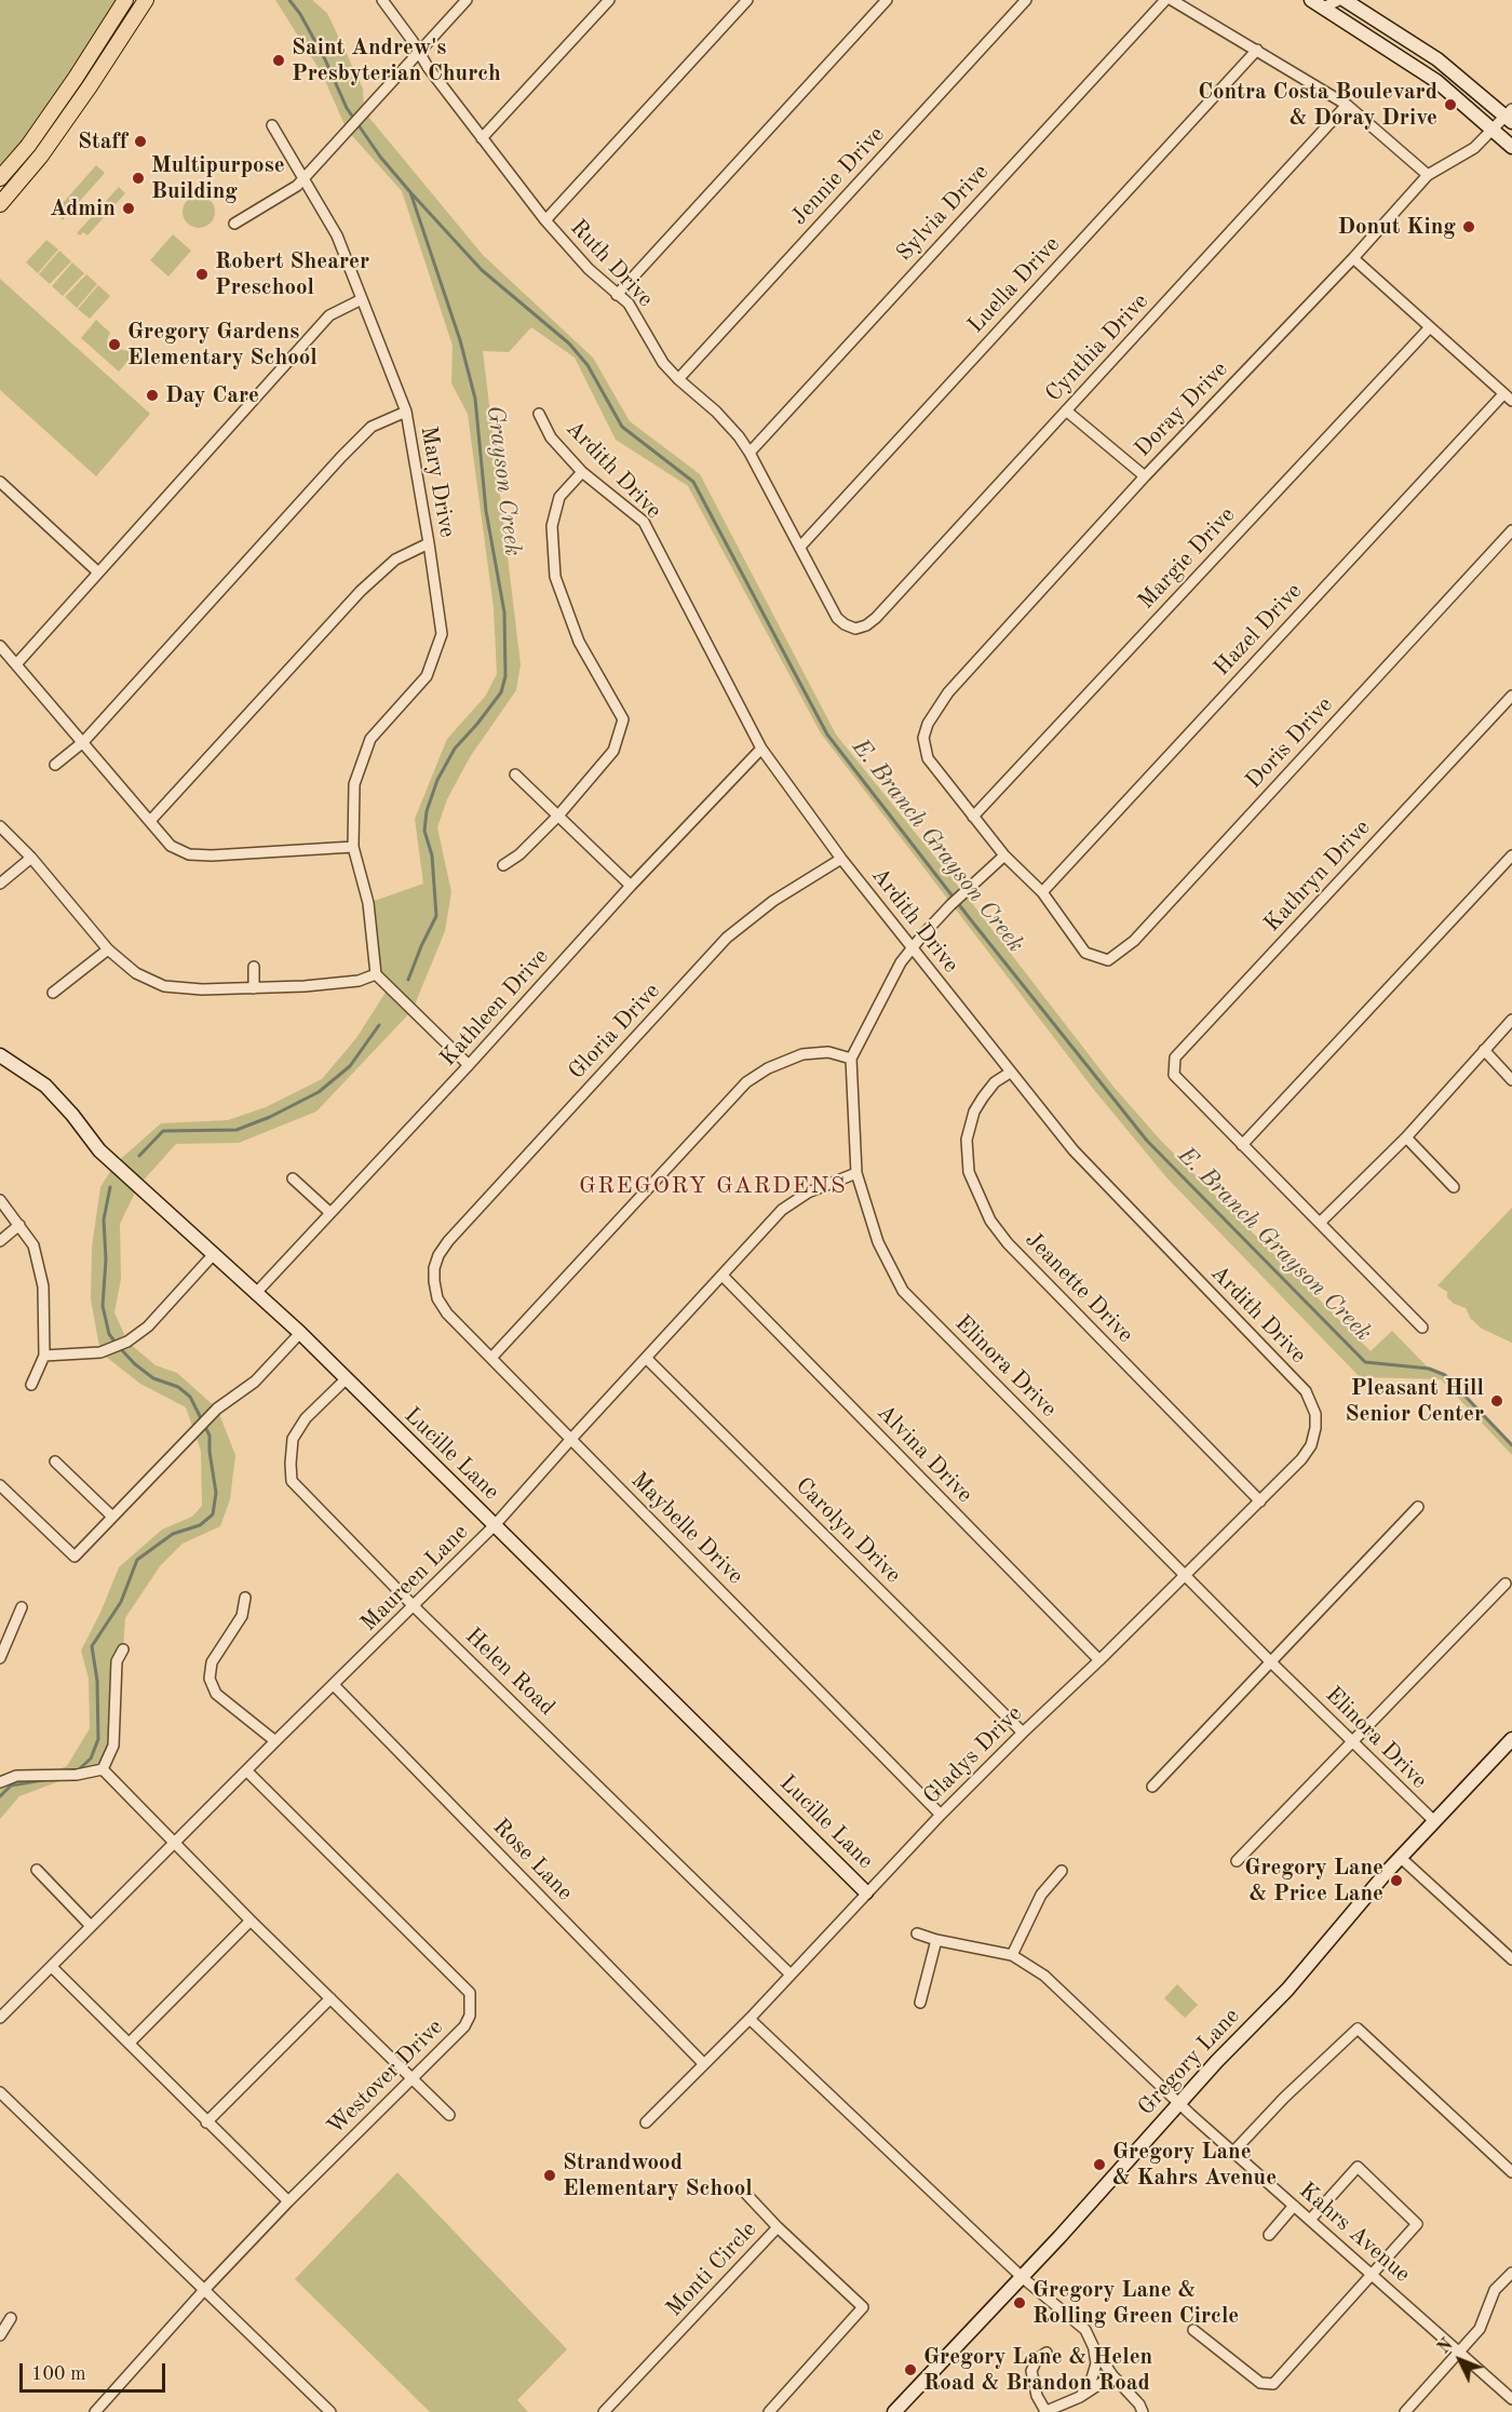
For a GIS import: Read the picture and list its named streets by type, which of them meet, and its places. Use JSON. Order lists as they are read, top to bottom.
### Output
{
  "streets": {
    "main road": ["Lucille Lane", "Gregory Lane"],
    "street": [
      "Jennie Drive",
      "Sylvia Drive",
      "Ruth Drive",
      "Luella Drive",
      "Cynthia Drive",
      "Doray Drive",
      "Ardith Drive",
      "Mary Drive",
      "Margie Drive",
      "Hazel Drive",
      "Doris Drive",
      "Kathryn Drive",
      "Kathleen Drive",
      "Gloria Drive",
      "Jeanette Drive",
      "Elinora Drive",
      "Alvina Drive",
      "Maybelle Drive",
      "Carolyn Drive",
      "Maureen Lane",
      "Helen Road",
      "Gladys Drive",
      "Rose Lane",
      "Westover Drive",
      "Kahrs Avenue",
      "Monti Circle"
    ]
  },
  "crossings": [
    ["Jennie Drive", "Ruth Drive"],
    ["Sylvia Drive", "Ruth Drive"],
    ["Ruth Drive", "Luella Drive"],
    ["Ruth Drive", "Cynthia Drive"],
    ["Doray Drive", "Margie Drive"],
    ["Ardith Drive", "Kathleen Drive"],
    ["Ardith Drive", "Gloria Drive"],
    ["Ardith Drive", "Jeanette Drive"],
    ["Ardith Drive", "Gladys Drive"],
    ["Hazel Drive", "Doris Drive"],
    ["Kathleen Drive", "Lucille Lane"],
    ["Gloria Drive", "Maybelle Drive"],
    ["Jeanette Drive", "Gladys Drive"],
    ["Elinora Drive", "Maureen Lane"],
    ["Elinora Drive", "Gladys Drive"],
    ["Elinora Drive", "Gregory Lane"],
    ["Lucille Lane", "Maureen Lane"],
    ["Lucille Lane", "Helen Road"],
    ["Lucille Lane", "Gladys Drive"],
    ["Alvina Drive", "Maureen Lane"],
    ["Alvina Drive", "Gladys Drive"],
    ["Maybelle Drive", "Maureen Lane"],
    ["Maybelle Drive", "Gladys Drive"],
    ["Carolyn Drive", "Maureen Lane"],
    ["Carolyn Drive", "Gladys Drive"],
    ["Maureen Lane", "Helen Road"],
    ["Maureen Lane", "Rose Lane"],
    ["Maureen Lane", "Westover Drive"],
    ["Helen Road", "Gladys Drive"],
    ["Gladys Drive", "Rose Lane"],
    ["Gregory Lane", "Kahrs Avenue"]
  ],
  "districts": ["GREGORY GARDENS"],
  "water": ["Grayson Creek", "E. Branch Grayson Creek"],
  "places": [
    "Saint Andrew's Presbyterian Church",
    "Contra Costa Boulevard & Doray Drive",
    "Staff",
    "Multipurpose Building",
    "Admin",
    "Donut King",
    "Robert Shearer Preschool",
    "Gregory Gardens Elementary School",
    "Day Care",
    "Pleasant Hill Senior Center",
    "Gregory Lane & Price Lane",
    "Gregory Lane & Kahrs Avenue",
    "Strandwood Elementary School",
    "Gregory Lane & Rolling Green Circle",
    "Gregory Lane & Helen Road & Brandon Road"
  ],
  "scale_bar": "100 m",
  "north": "top left"
}
